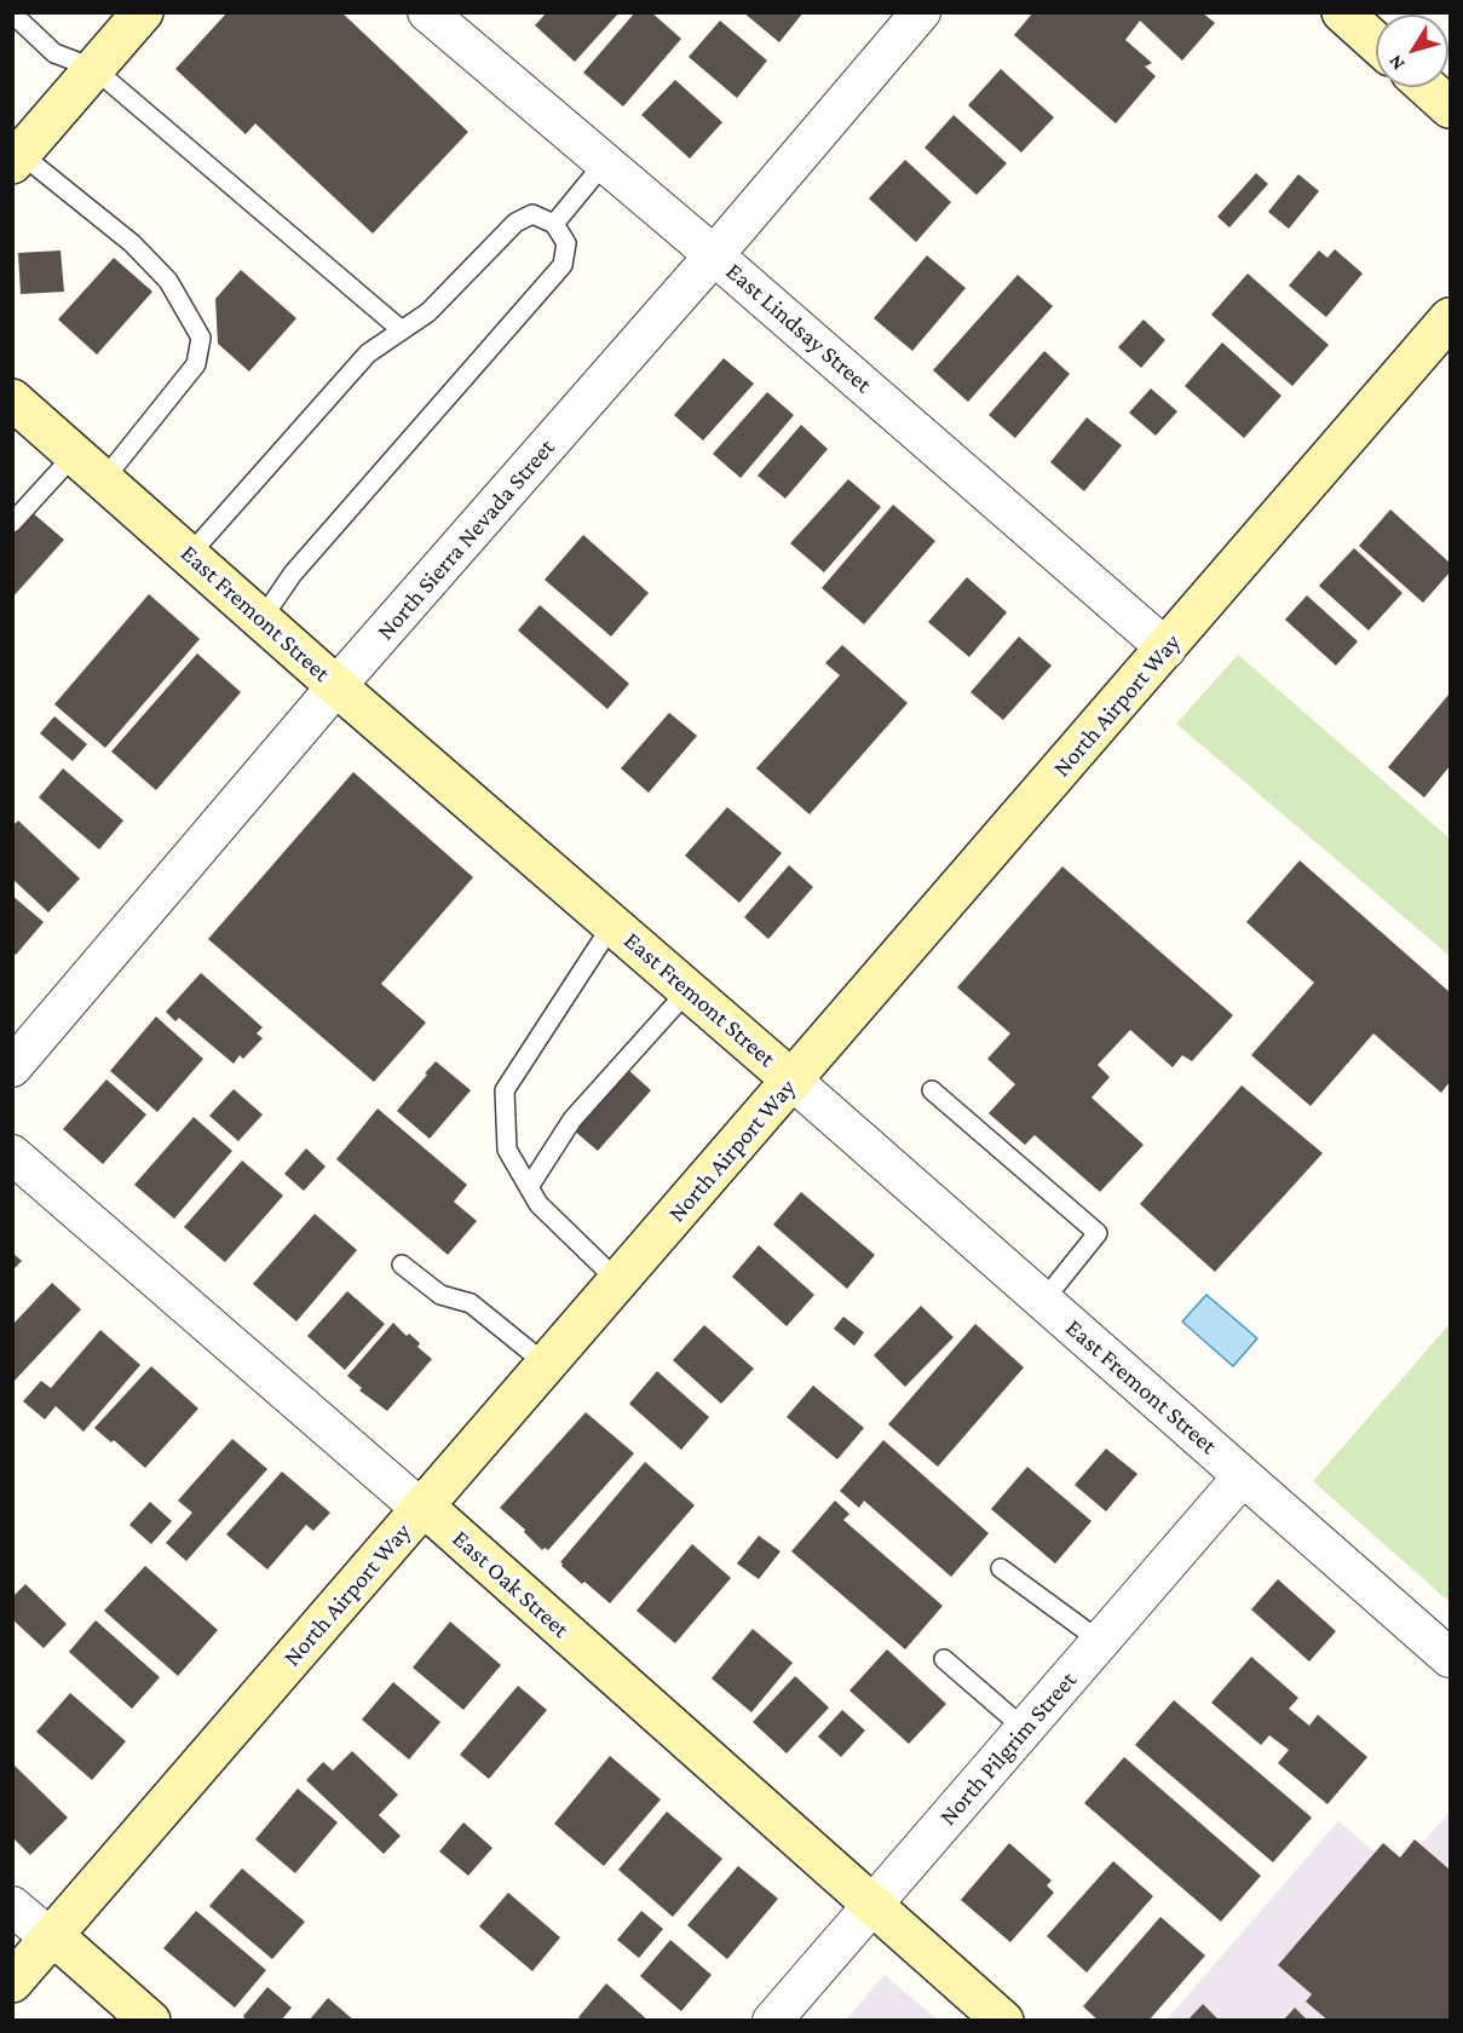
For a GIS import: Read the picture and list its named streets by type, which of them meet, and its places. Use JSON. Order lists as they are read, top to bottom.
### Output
{
  "streets": {
    "main road": ["East Fremont Street", "North Airport Way", "East Oak Street"],
    "street": ["East Lindsay Street", "North Sierra Nevada Street", "North Pilgrim Street"]
  },
  "crossings": [
    ["East Lindsay Street", "North Sierra Nevada Street"],
    ["East Lindsay Street", "North Airport Way"],
    ["North Sierra Nevada Street", "East Fremont Street"],
    ["East Fremont Street", "North Airport Way"],
    ["East Fremont Street", "North Pilgrim Street"],
    ["North Airport Way", "East Oak Street"],
    ["East Oak Street", "North Pilgrim Street"]
  ],
  "north": "bottom left"
}
